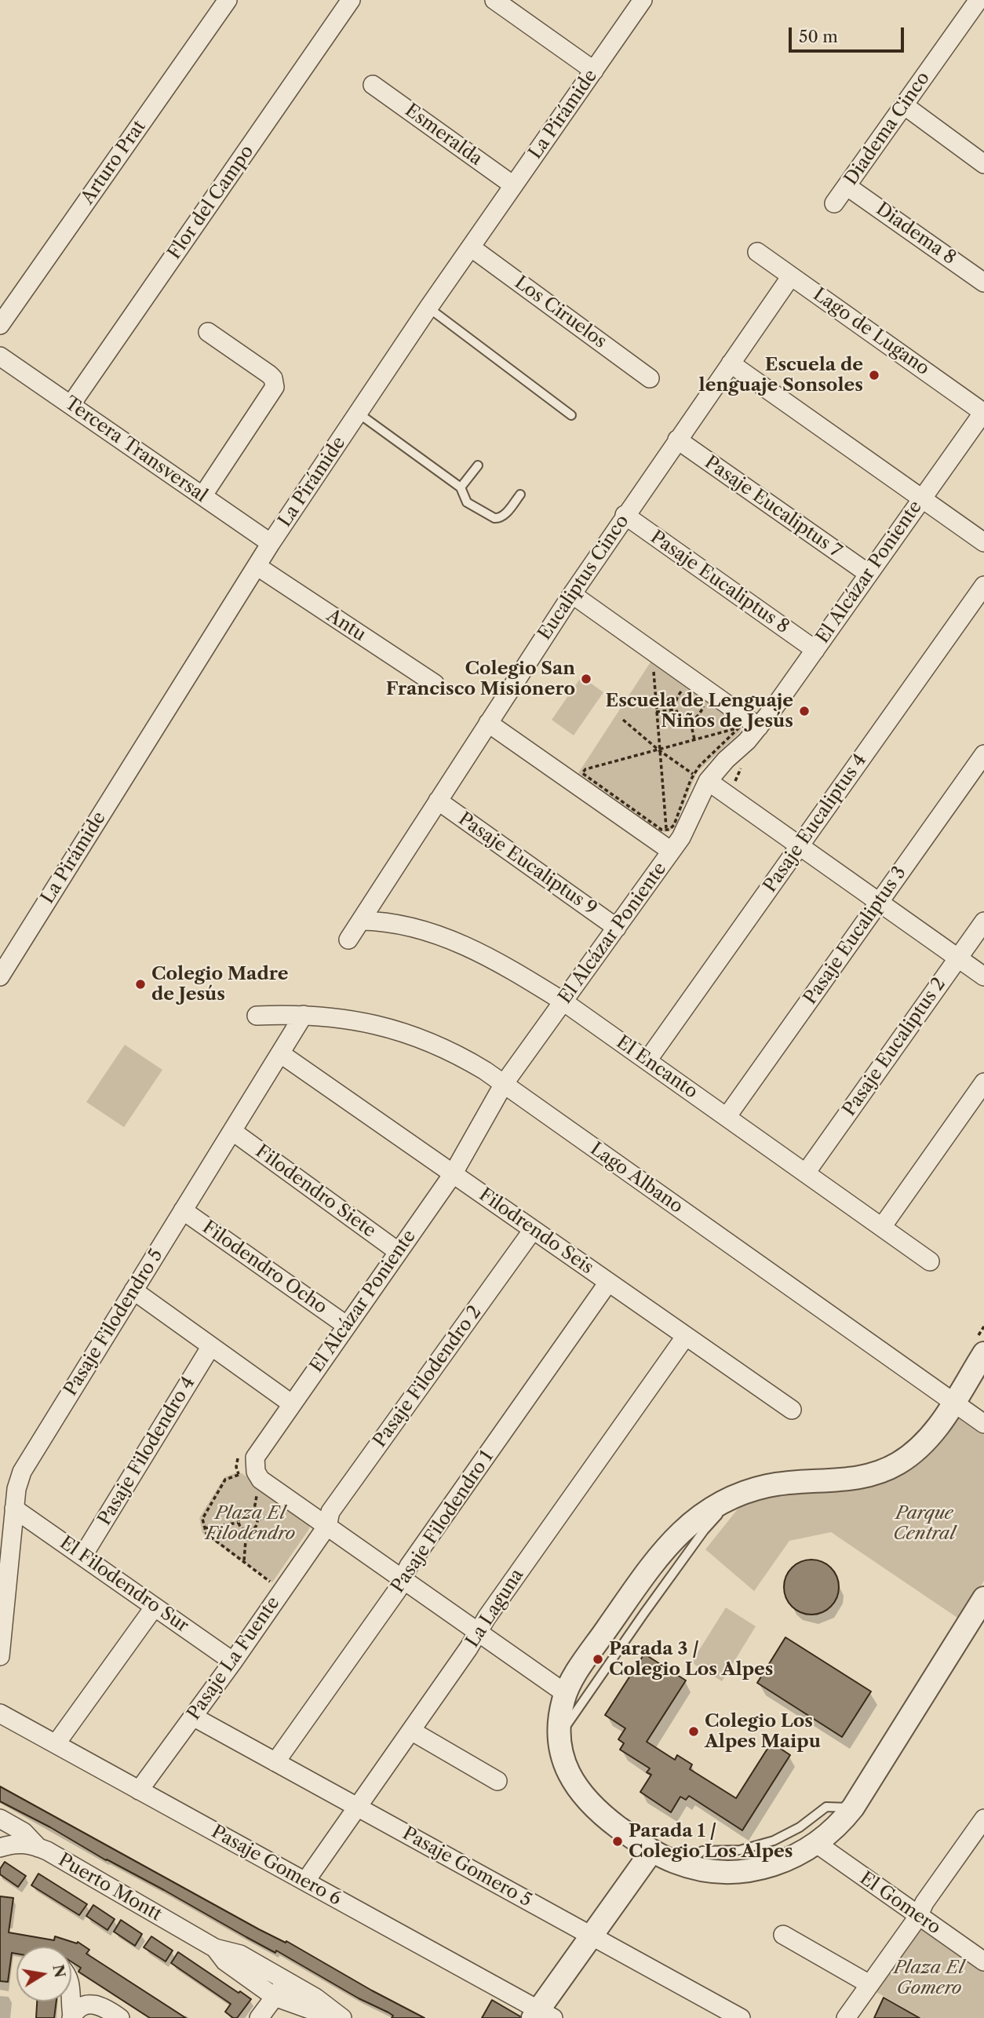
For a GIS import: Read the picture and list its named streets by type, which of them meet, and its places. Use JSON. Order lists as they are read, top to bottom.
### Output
{
  "streets": {
    "street": [
      "La Pirámide",
      "Diadema Cinco",
      "Esmeralda",
      "Arturo Prat",
      "Flor del Campo",
      "Diadema 8",
      "Los Ciruelos",
      "Lago de Lugano",
      "Tercera Transversal",
      "Pasaje Eucaliptus 7",
      "El Alcázar Poniente",
      "Eucaliptus Cinco",
      "Pasaje Eucaliptus 8",
      "Antu",
      "Pasaje Eucaliptus 4",
      "Pasaje Eucaliptus 9",
      "Pasaje Eucaliptus 3",
      "Pasaje Eucaliptus 2",
      "El Encanto",
      "Lago Albano",
      "Filodendro Siete",
      "Filodrendo Seis",
      "Filodendro Ocho",
      "Pasaje Filodendro 5",
      "Pasaje Filodendro 2",
      "Pasaje Filodendro 4",
      "Pasaje Filodendro 1",
      "El Filodendro Sur",
      "La Laguna",
      "Pasaje La Fuente",
      "Pasaje Gomero 6",
      "Pasaje Gomero 5",
      "Puerto Montt",
      "El Gomero"
    ]
  },
  "crossings": [
    ["La Pirámide", "Esmeralda"],
    ["La Pirámide", "Los Ciruelos"],
    ["La Pirámide", "Tercera Transversal"],
    ["La Pirámide", "Antu"],
    ["Diadema Cinco", "Diadema 8"],
    ["Flor del Campo", "Tercera Transversal"],
    ["Lago de Lugano", "El Alcázar Poniente"],
    ["Lago de Lugano", "Eucaliptus Cinco"],
    ["Pasaje Eucaliptus 7", "El Alcázar Poniente"],
    ["Pasaje Eucaliptus 7", "Eucaliptus Cinco"],
    ["El Alcázar Poniente", "Pasaje Eucaliptus 8"],
    ["El Alcázar Poniente", "Pasaje Eucaliptus 9"],
    ["El Alcázar Poniente", "El Encanto"],
    ["El Alcázar Poniente", "Lago Albano"],
    ["El Alcázar Poniente", "Filodendro Siete"],
    ["El Alcázar Poniente", "Filodrendo Seis"],
    ["El Alcázar Poniente", "Filodendro Ocho"],
    ["El Alcázar Poniente", "Pasaje Filodendro 2"],
    ["El Alcázar Poniente", "Pasaje La Fuente"],
    ["Eucaliptus Cinco", "Pasaje Eucaliptus 8"],
    ["Eucaliptus Cinco", "Pasaje Eucaliptus 9"],
    ["Eucaliptus Cinco", "El Encanto"],
    ["Pasaje Eucaliptus 4", "El Encanto"],
    ["Pasaje Eucaliptus 3", "El Encanto"],
    ["Pasaje Eucaliptus 2", "El Encanto"],
    ["Lago Albano", "Pasaje Filodendro 5"],
    ["Filodendro Siete", "Pasaje Filodendro 5"],
    ["Filodrendo Seis", "Pasaje Filodendro 5"],
    ["Filodrendo Seis", "Pasaje Filodendro 2"],
    ["Filodrendo Seis", "Pasaje Filodendro 1"],
    ["Filodrendo Seis", "La Laguna"],
    ["Filodendro Ocho", "Pasaje Filodendro 5"],
    ["Pasaje Filodendro 5", "El Filodendro Sur"],
    ["Pasaje Filodendro 2", "Pasaje La Fuente"],
    ["Pasaje Filodendro 4", "El Filodendro Sur"],
    ["Pasaje Filodendro 1", "Pasaje Gomero 5"],
    ["El Filodendro Sur", "Pasaje La Fuente"],
    ["La Laguna", "Pasaje Gomero 6"],
    ["La Laguna", "Pasaje Gomero 5"],
    ["Pasaje La Fuente", "Pasaje Gomero 6"],
    ["Pasaje La Fuente", "Pasaje Gomero 5"]
  ],
  "parks": ["Plaza El Filodendro", "Parque Central", "Plaza El Gomero"],
  "places": [
    "Escuela de lenguaje Sonsoles",
    "Colegio San Francisco Misionero",
    "Escuela de Lenguaje Niños de Jesús",
    "Colegio Madre de Jesús",
    "Parada 3 / Colegio Los Alpes",
    "Colegio Los Alpes Maipu",
    "Parada 1 / Colegio Los Alpes"
  ],
  "scale_bar": "50 m",
  "north": "right"
}
